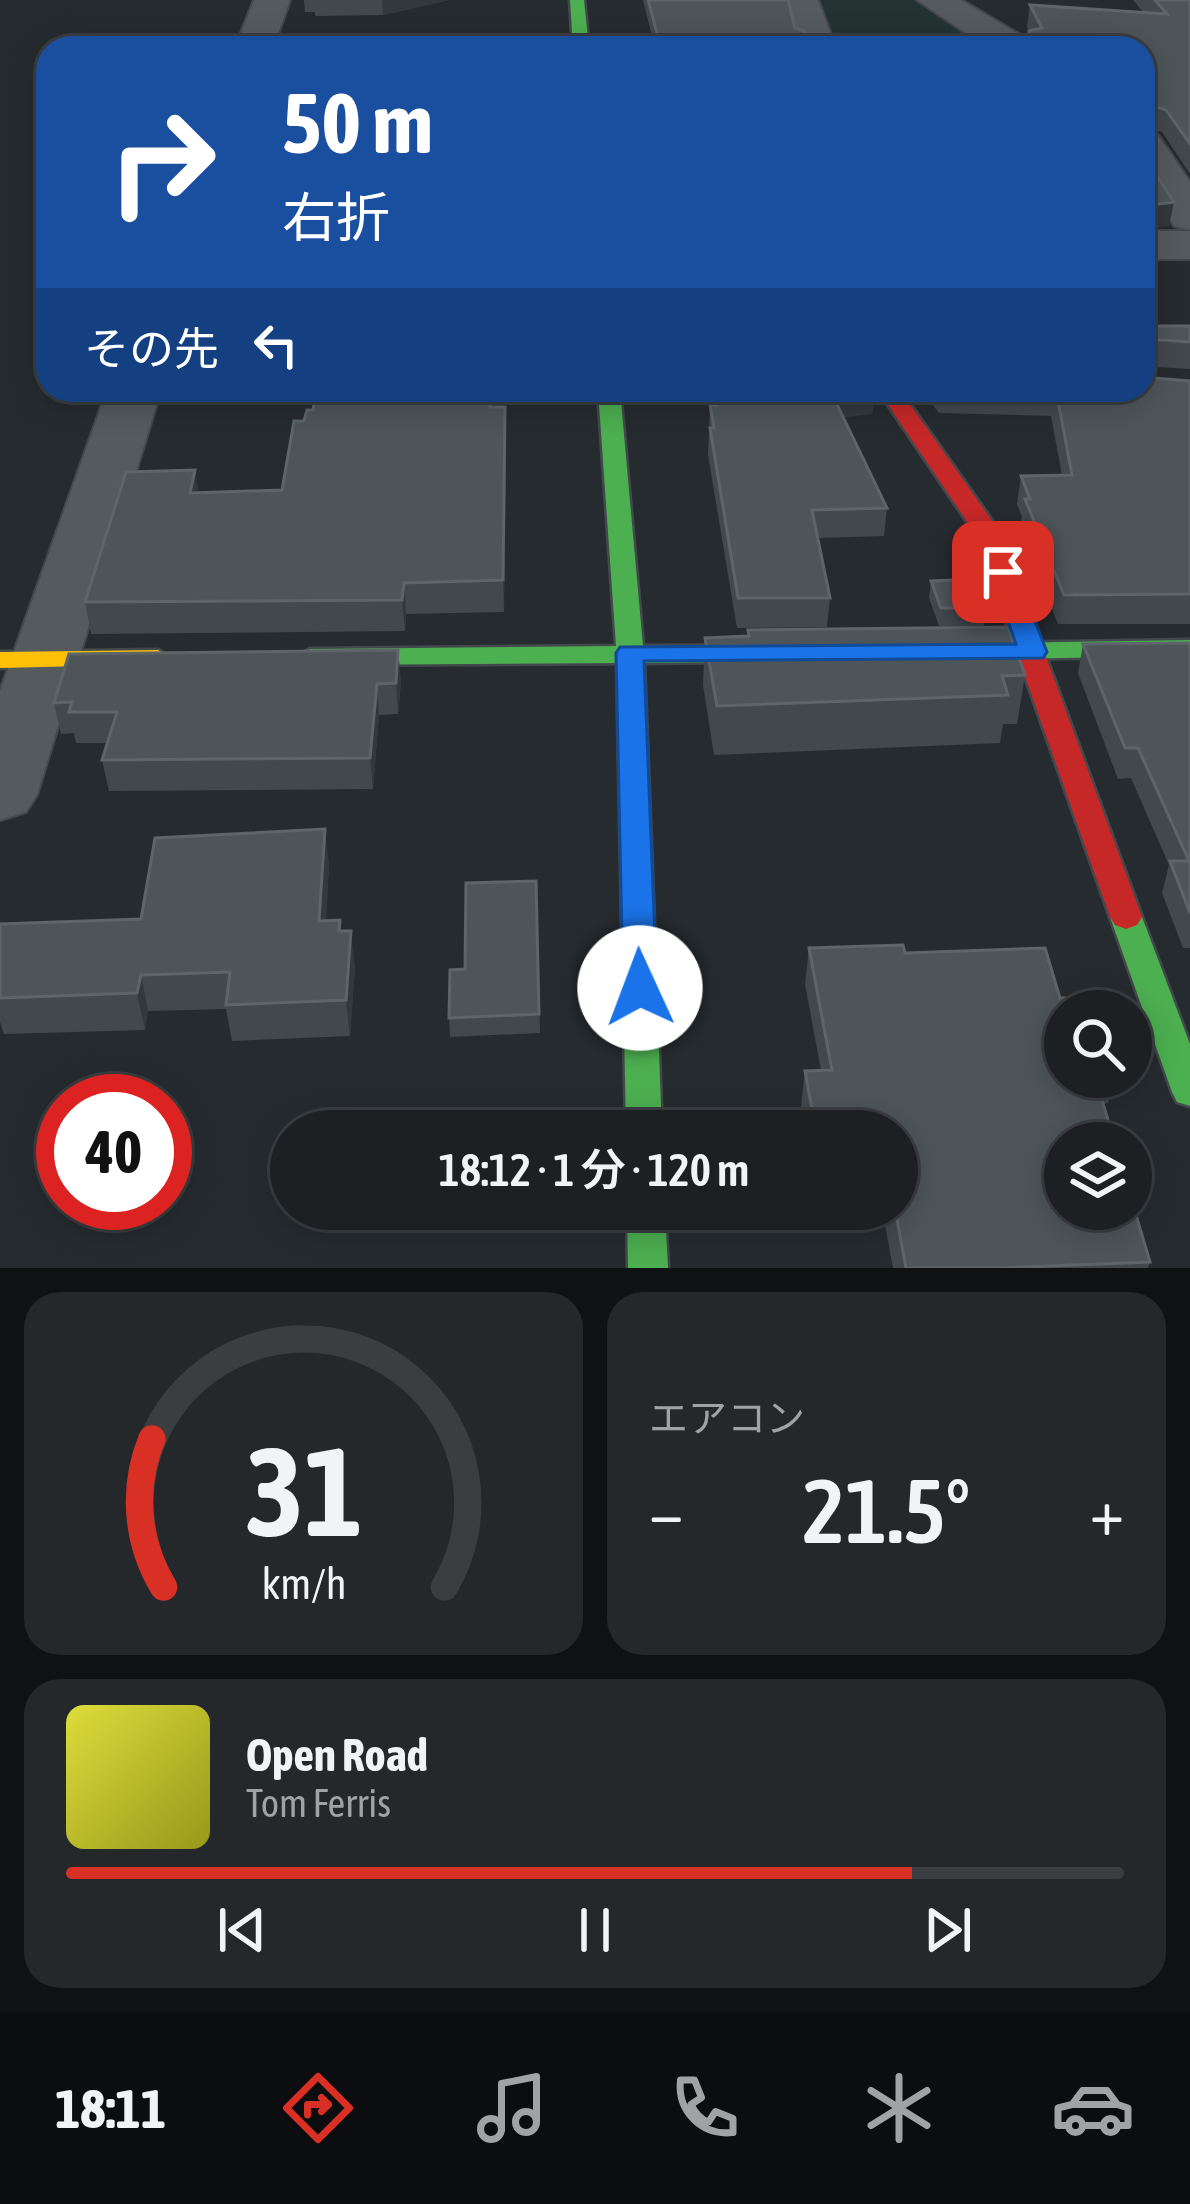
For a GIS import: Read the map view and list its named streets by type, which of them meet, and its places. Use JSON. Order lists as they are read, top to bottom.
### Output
{
  "page": {
    "turn": ["50 m", "右折"],
    "then": "その先",
    "limit": "40",
    "trip": "18:12 · 1 分 · 120 m",
    "tile": "エアコン",
    "heat": ["−", "21.5°", "+"],
    "song": ["Open Road", "Tom Ferris"],
    "tabs": "18:11",
    "gauge": ["31", "km/h"]
  }
}
